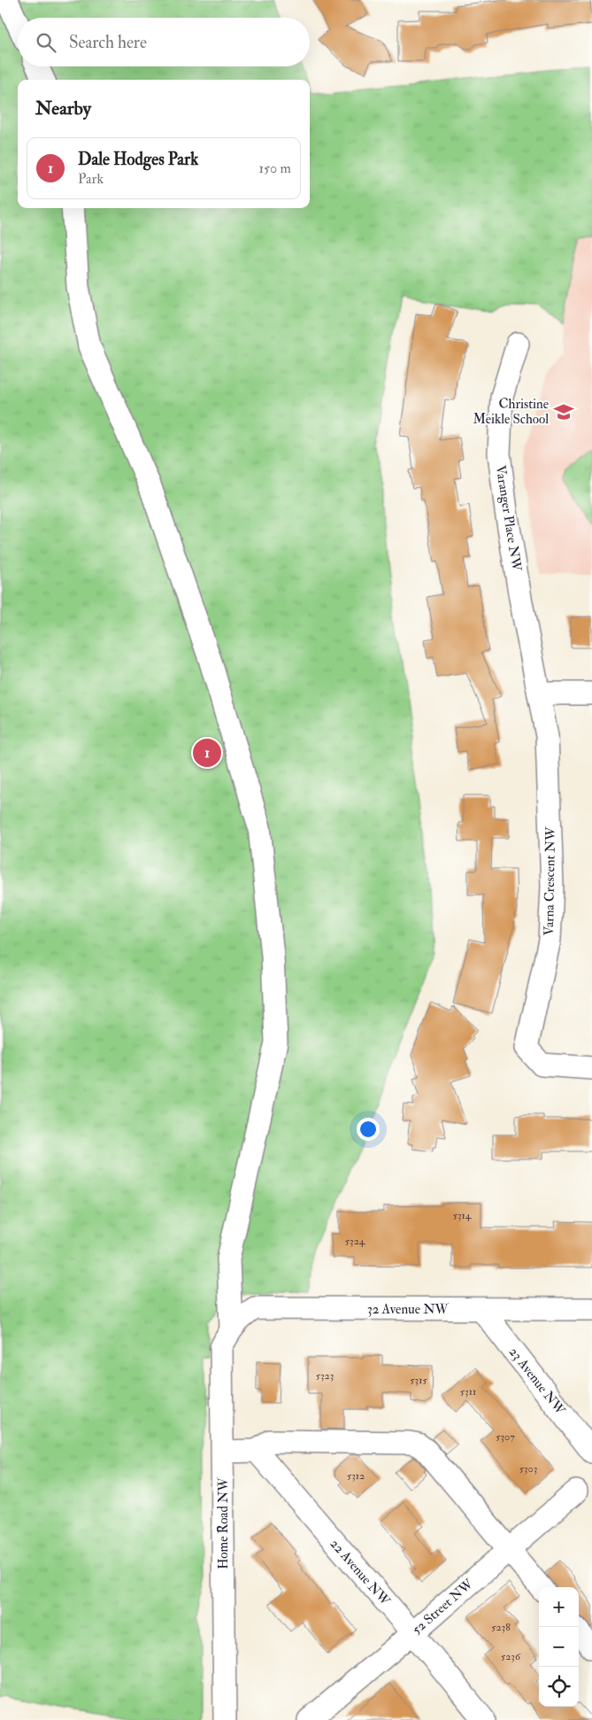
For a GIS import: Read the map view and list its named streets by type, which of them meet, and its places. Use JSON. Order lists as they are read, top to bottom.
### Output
{
  "streets": {
    "street": [
      "Varanger Place NW",
      "Varna Crescent NW",
      "32 Avenue NW",
      "23 Avenue NW",
      "Home Road NW",
      "22 Avenue NW",
      "52 Street NW"
    ]
  },
  "crossings": [
    ["Varanger Place NW", "Varna Crescent NW"],
    ["32 Avenue NW", "23 Avenue NW"],
    ["32 Avenue NW", "Home Road NW"],
    ["22 Avenue NW", "52 Street NW"]
  ],
  "places": {
    "school or university": ["Christine Meikle School"]
  },
  "house_numbers": [
    "5314",
    "5324",
    "5323",
    "5315",
    "5311",
    "5307",
    "5303",
    "5312",
    "5238",
    "5236"
  ],
  "page": {
    "search": "Search here",
    "heading": "Nearby",
    "list": [
      {
        "mark": "1",
        "name": "Dale Hodges Park",
        "note": "Park",
        "value": "150 m"
      }
    ],
    "pins": "1",
    "map_buttons": ["+", "−"]
  }
}
